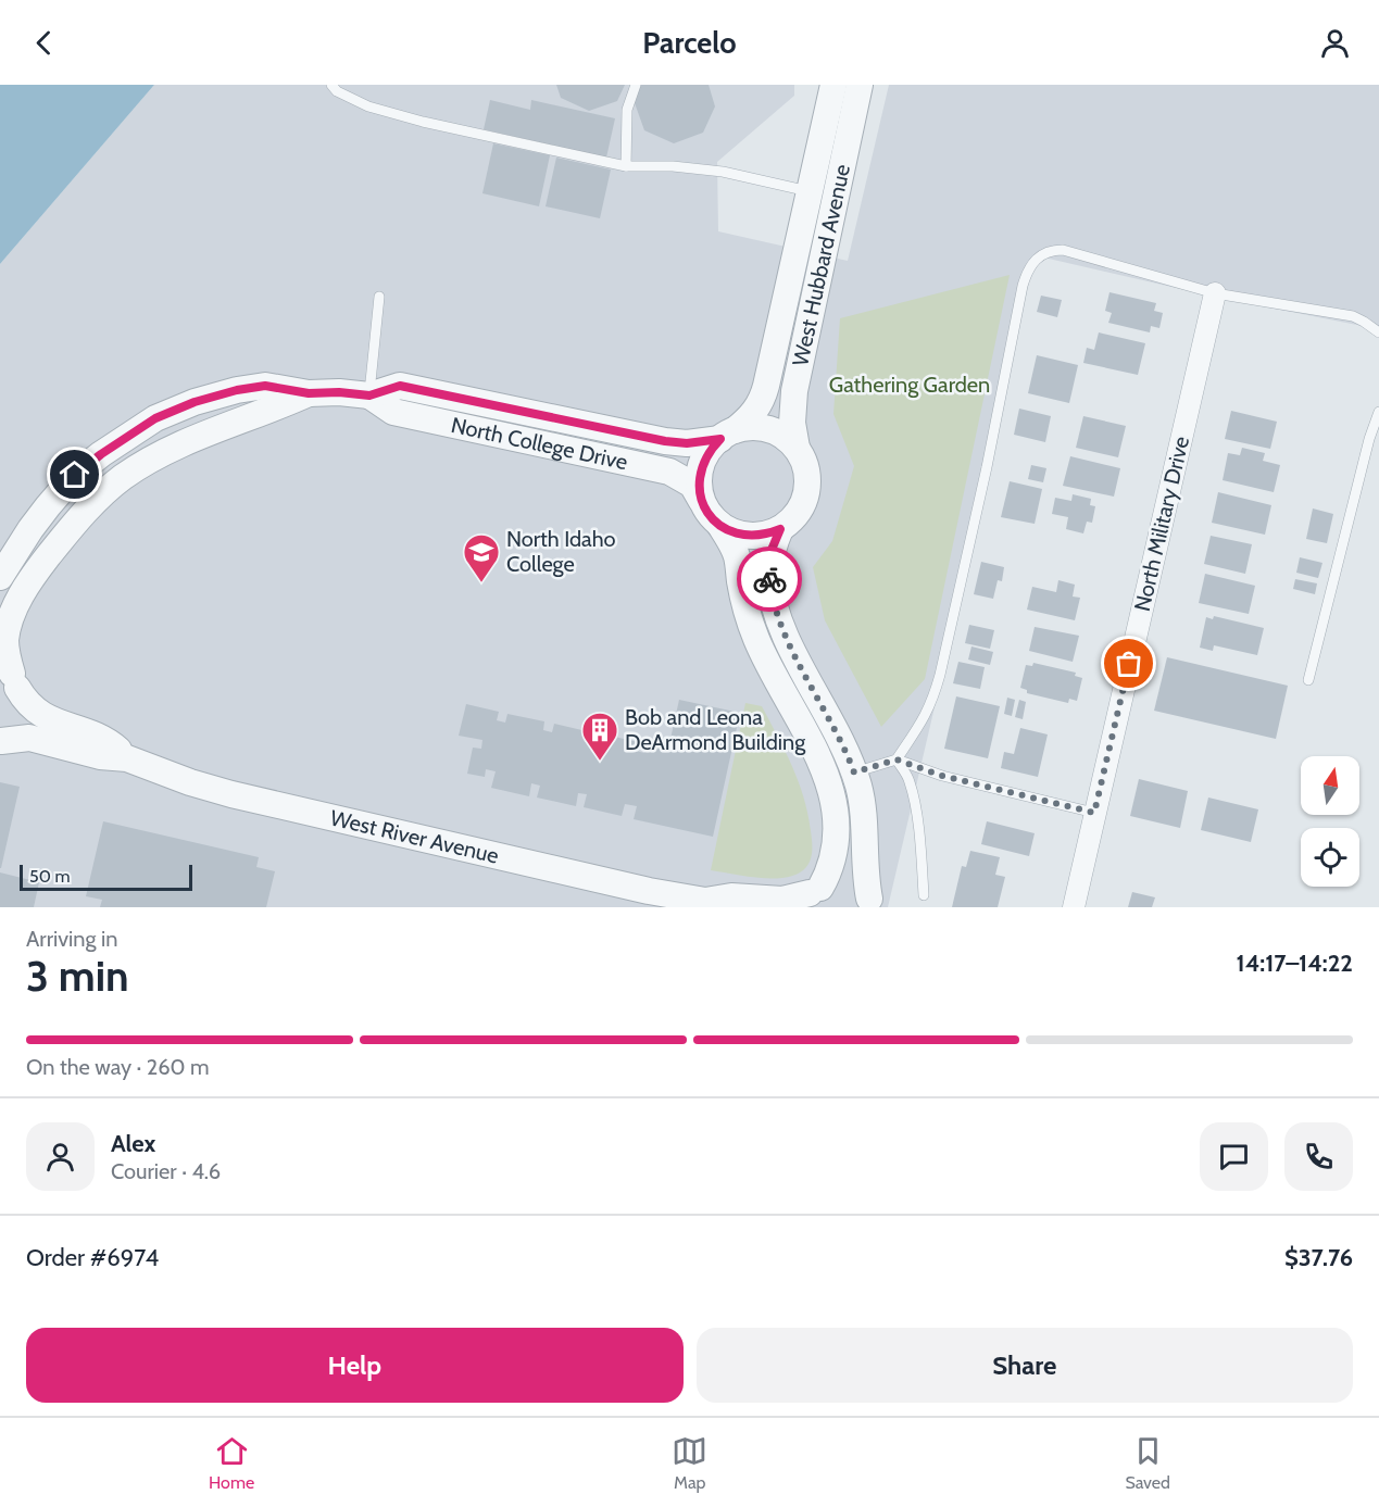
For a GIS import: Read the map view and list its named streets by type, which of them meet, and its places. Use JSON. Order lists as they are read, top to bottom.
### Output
{
  "streets": {
    "street": [
      "West Hubbard Avenue",
      "North College Drive",
      "North Military Drive",
      "West River Avenue"
    ]
  },
  "crossings": [
    ["West Hubbard Avenue", "North College Drive"],
    ["North College Drive", "West River Avenue"]
  ],
  "parks": ["Gathering Garden"],
  "places": {
    "school or university": ["North Idaho College"],
    "building": ["Bob and Leona DeArmond Building"]
  },
  "scale_bar": "50 m",
  "north": "top",
  "page": {
    "header": "Parcelo",
    "scale": "50 m",
    "heading": ["3 min", "Arriving in", "14:17–14:22"],
    "panel": [
      "Alex",
      "Courier · 4.6",
      "Order #6974",
      "$37.76"
    ],
    "bar": "On the way · 260 m",
    "buttons": ["Help", "Share"],
    "tabs": ["Home", "Map", "Saved"]
  }
}
